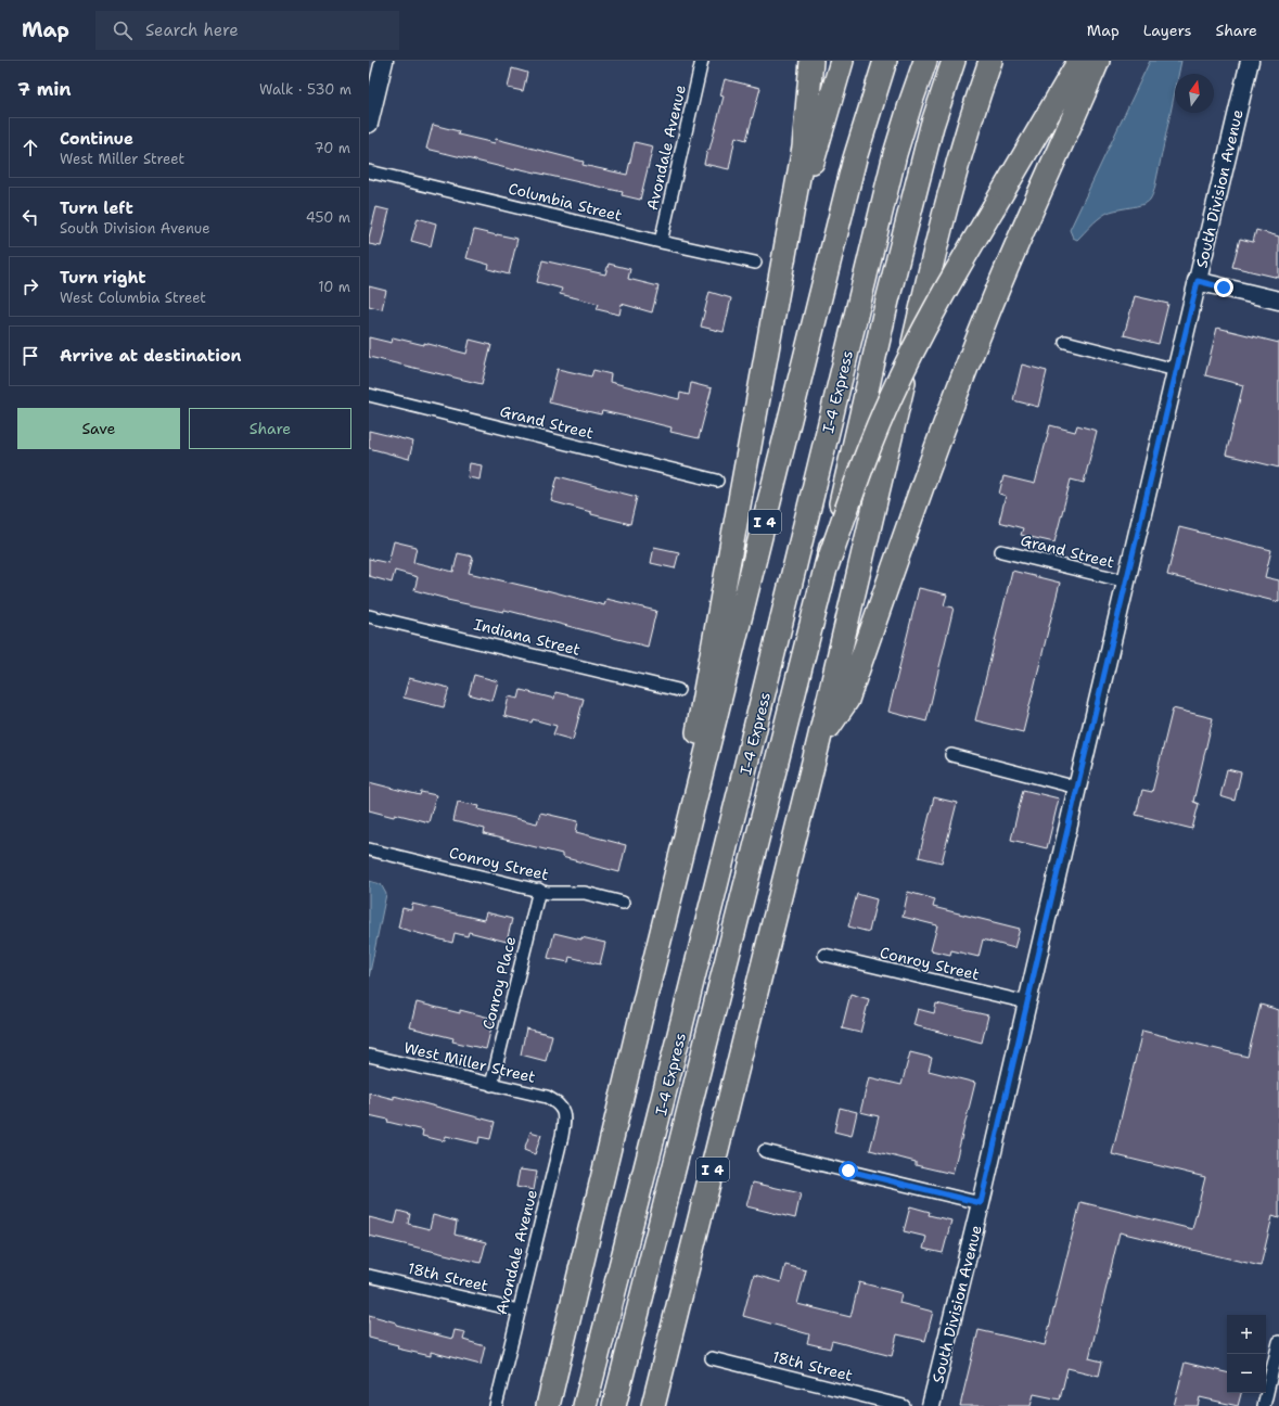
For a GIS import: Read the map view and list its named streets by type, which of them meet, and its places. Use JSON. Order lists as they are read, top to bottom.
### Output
{
  "streets": {
    "highway": ["I-4 Express", "I 4"],
    "street": [
      "Avondale Avenue",
      "South Division Avenue",
      "Columbia Street",
      "Grand Street",
      "Indiana Street",
      "Conroy Street",
      "Conroy Place",
      "West Miller Street",
      "18th Street"
    ]
  },
  "crossings": [
    ["Avondale Avenue", "Columbia Street"],
    ["Avondale Avenue", "West Miller Street"],
    ["Avondale Avenue", "18th Street"],
    ["South Division Avenue", "Grand Street"],
    ["South Division Avenue", "Conroy Street"],
    ["Conroy Street", "Conroy Place"],
    ["Conroy Place", "West Miller Street"]
  ],
  "north": "top",
  "page": {
    "header": "Map",
    "search": "Search here",
    "nav": ["Map", "Layers", "Share"],
    "heading": ["7 min", "Walk · 530 m"],
    "list": [
      ["Continue", "West Miller Street", "70 m"],
      ["Turn left", "South Division Avenue", "450 m"],
      ["Turn right", "West Columbia Street", "10 m"],
      "Arrive at destination"
    ],
    "buttons": ["Save", "Share"],
    "map_buttons": ["+", "−"]
  }
}
